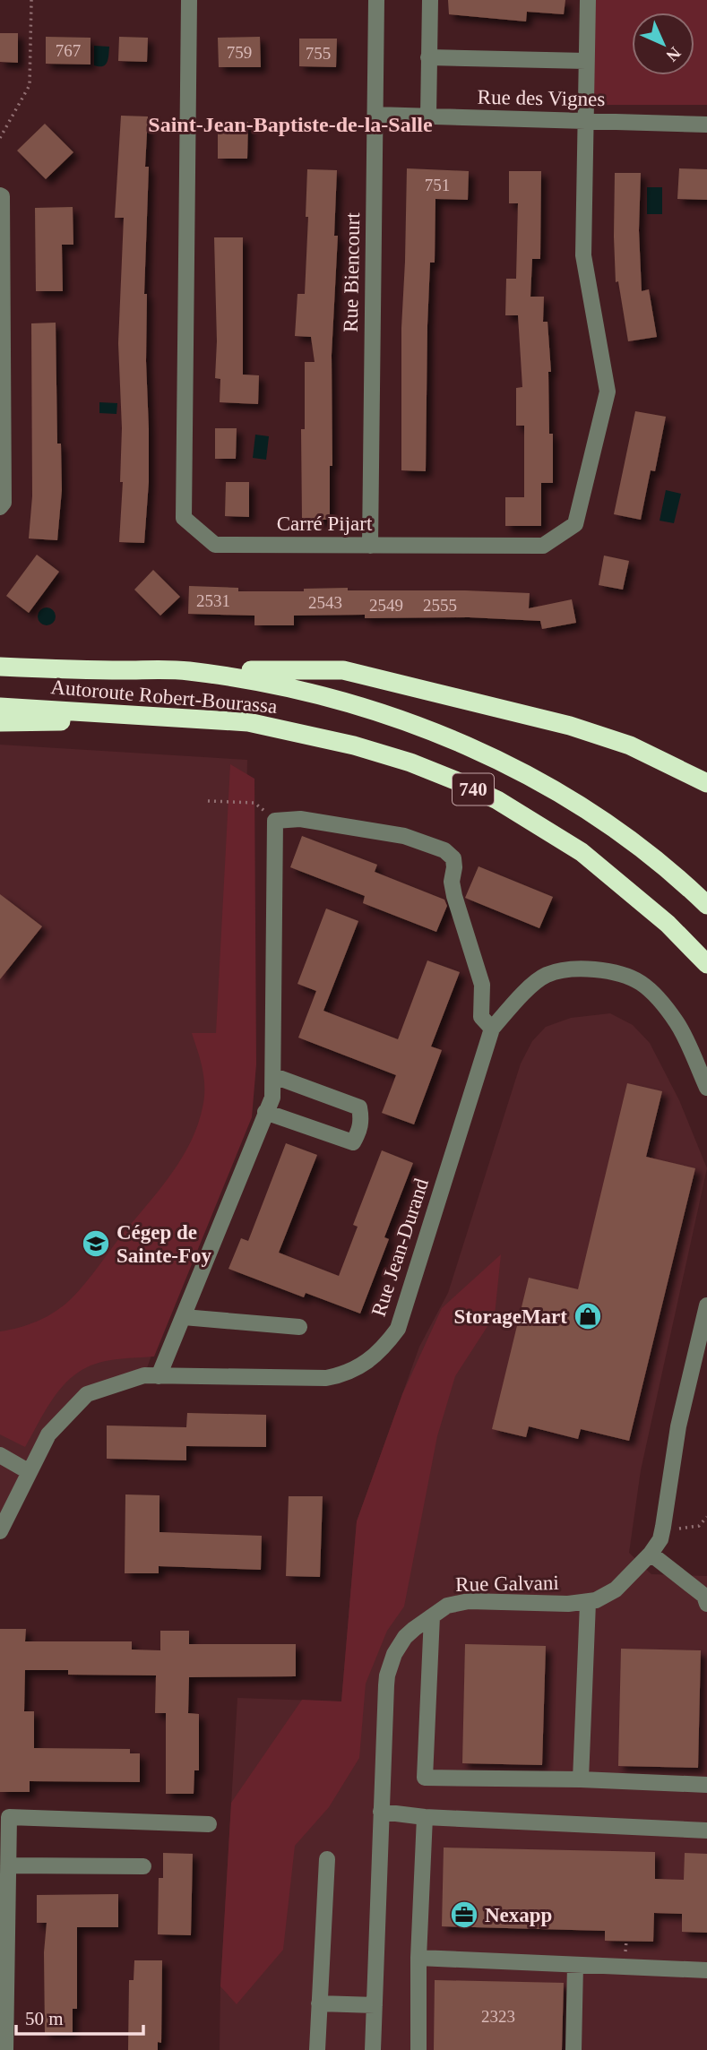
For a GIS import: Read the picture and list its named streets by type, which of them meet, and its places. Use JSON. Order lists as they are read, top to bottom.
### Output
{
  "streets": {
    "highway": ["Autoroute Robert-Bourassa", "740"],
    "street": [
      "Rue des Vignes",
      "Rue Biencourt",
      "Carré Pijart",
      "Rue Jean-Durand",
      "Rue Galvani"
    ]
  },
  "crossings": [
    ["Rue des Vignes", "Rue Biencourt"],
    ["Rue des Vignes", "Carré Pijart"],
    ["Rue Biencourt", "Carré Pijart"]
  ],
  "districts": ["Saint-Jean-Baptiste-de-la-Salle"],
  "places": {
    "school or university": ["Cégep de Sainte-Foy"],
    "shop": ["StorageMart"],
    "office": ["Nexapp"]
  },
  "house_numbers": [
    "767",
    "759",
    "755",
    "751",
    "2531",
    "2543",
    "2549",
    "2555",
    "2323"
  ],
  "scale_bar": "50 m",
  "north": "bottom right"
}
